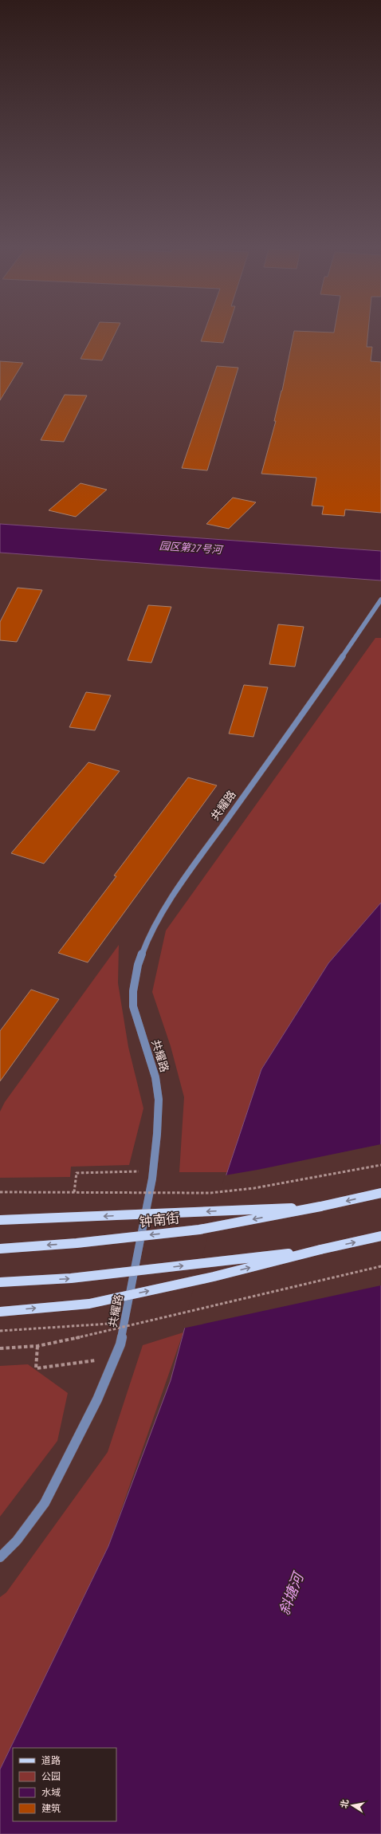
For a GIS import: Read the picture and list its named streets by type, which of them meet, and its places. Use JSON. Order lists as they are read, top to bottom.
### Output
{
  "streets": {
    "main road": ["钟南街"],
    "street": ["共耀路"]
  },
  "water": ["园区第27号河", "斜塘河"],
  "legend": [
    "道路",
    "公园",
    "水域",
    "建筑"
  ],
  "north": "left"
}
